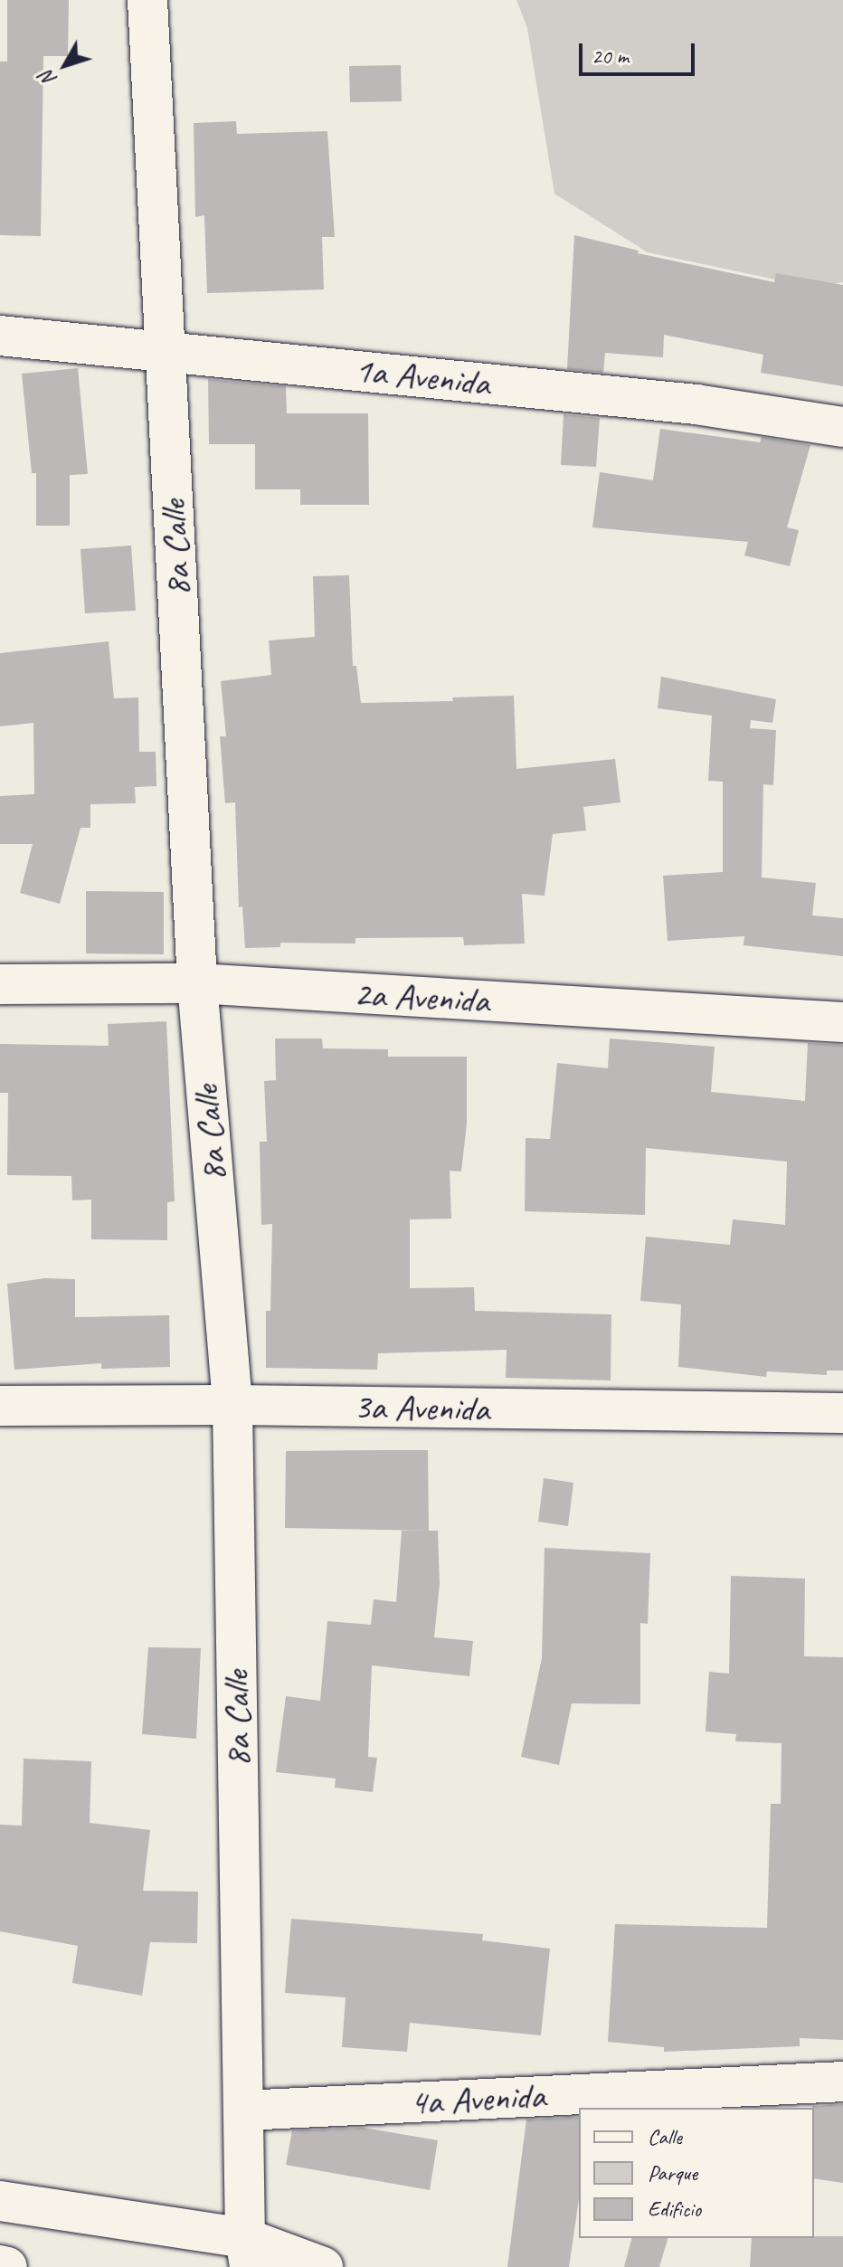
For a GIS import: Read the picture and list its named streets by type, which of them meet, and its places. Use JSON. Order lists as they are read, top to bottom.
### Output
{
  "streets": {
    "street": [
      "1a Avenida",
      "8a Calle",
      "2a Avenida",
      "3a Avenida",
      "4a Avenida"
    ]
  },
  "crossings": [
    ["1a Avenida", "8a Calle"],
    ["8a Calle", "2a Avenida"],
    ["8a Calle", "3a Avenida"],
    ["8a Calle", "4a Avenida"]
  ],
  "legend": ["Calle", "Parque", "Edificio"],
  "scale_bar": "20 m",
  "north": "bottom left"
}
